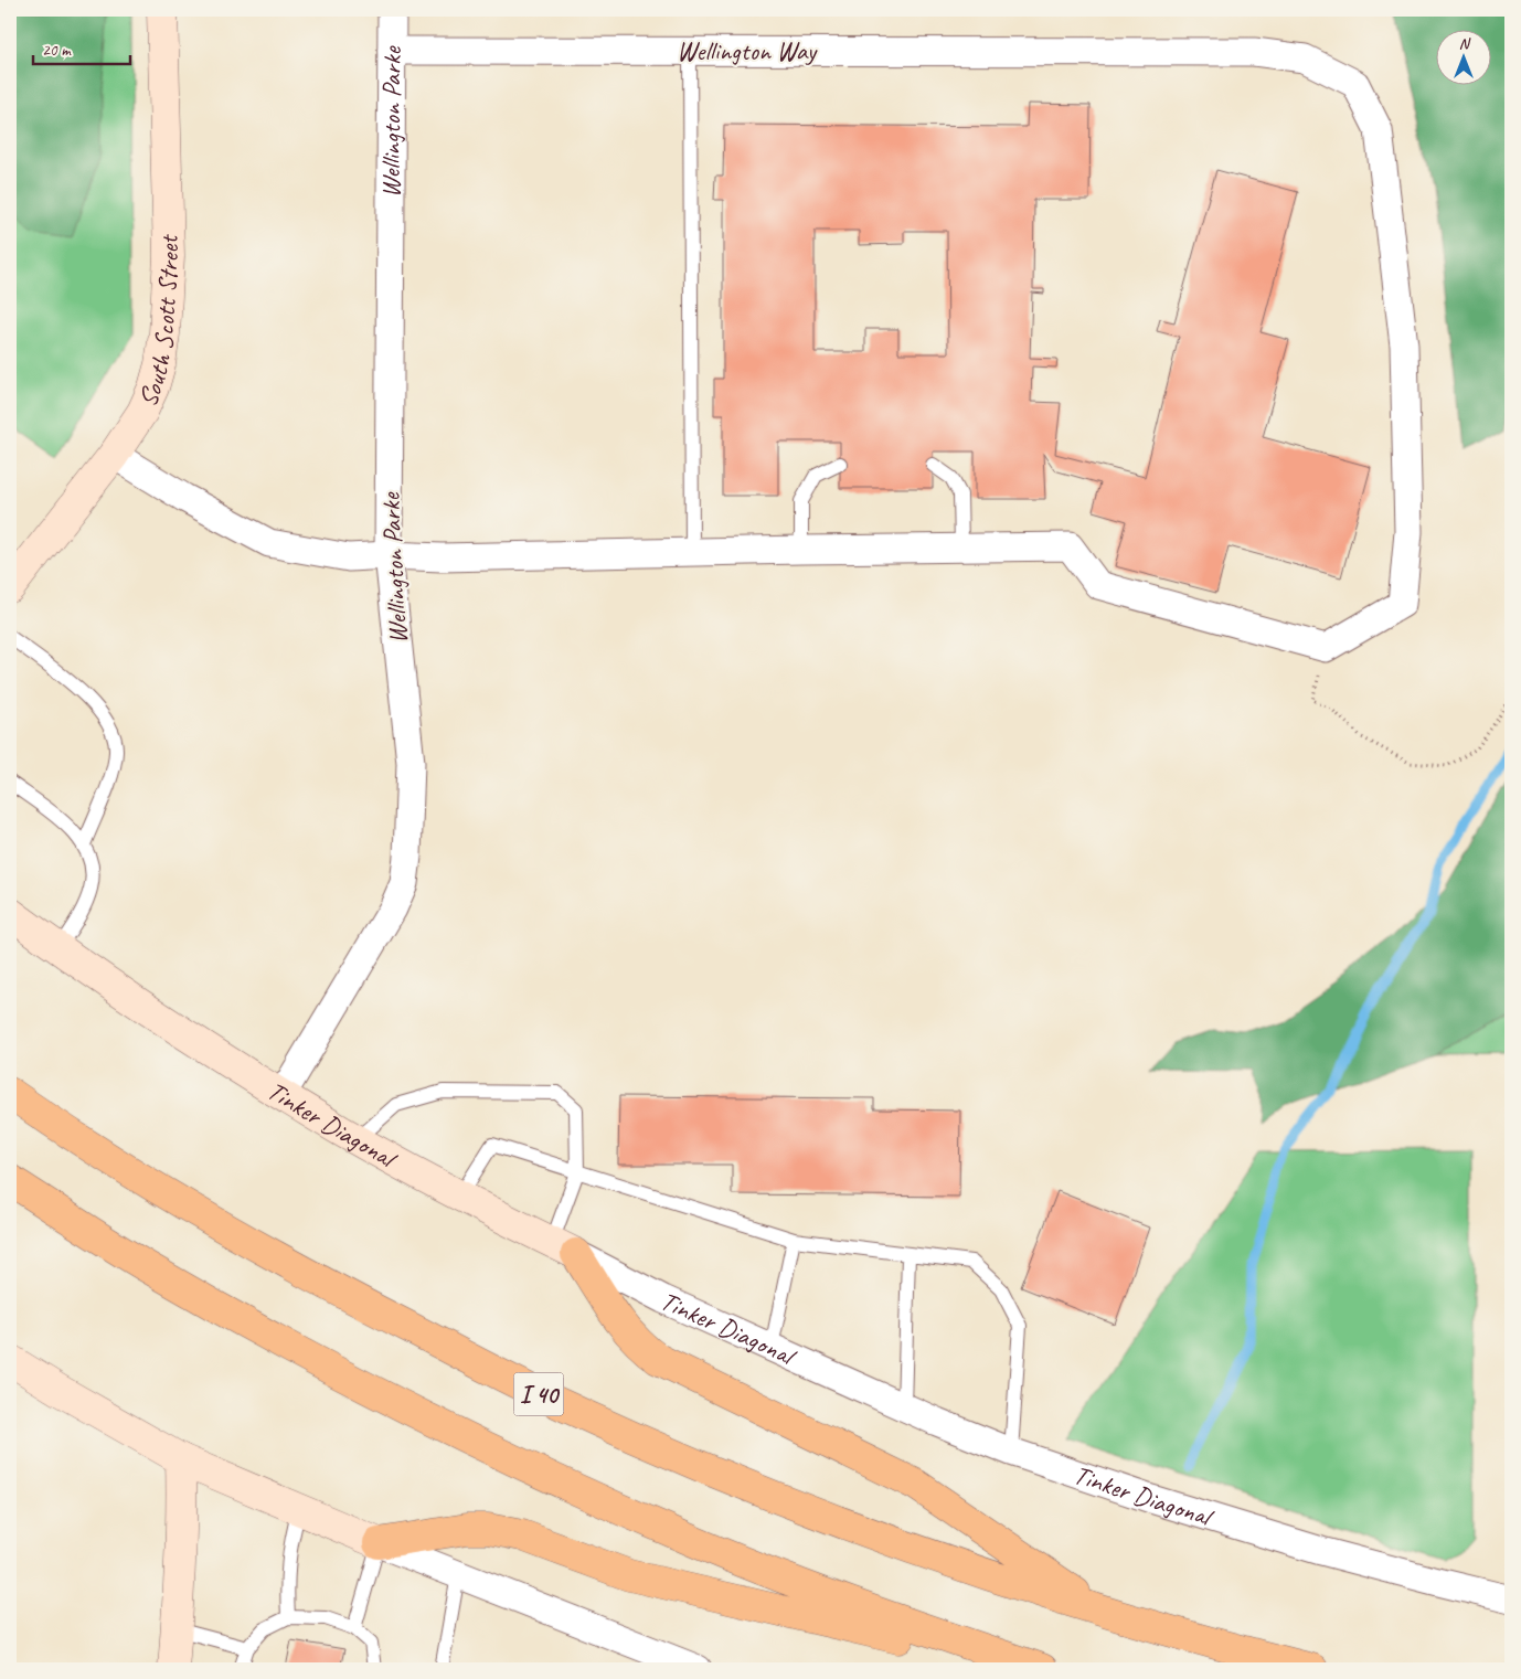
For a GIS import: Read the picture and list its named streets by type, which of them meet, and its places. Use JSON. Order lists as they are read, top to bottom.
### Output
{
  "streets": {
    "highway": ["I 40"],
    "street": [
      "Wellington Way",
      "Wellington Parke",
      "South Scott Street",
      "Tinker Diagonal"
    ]
  },
  "crossings": [
    ["Wellington Way", "Wellington Parke"],
    ["Wellington Parke", "Tinker Diagonal"]
  ],
  "scale_bar": "20 m",
  "north": "top"
}
